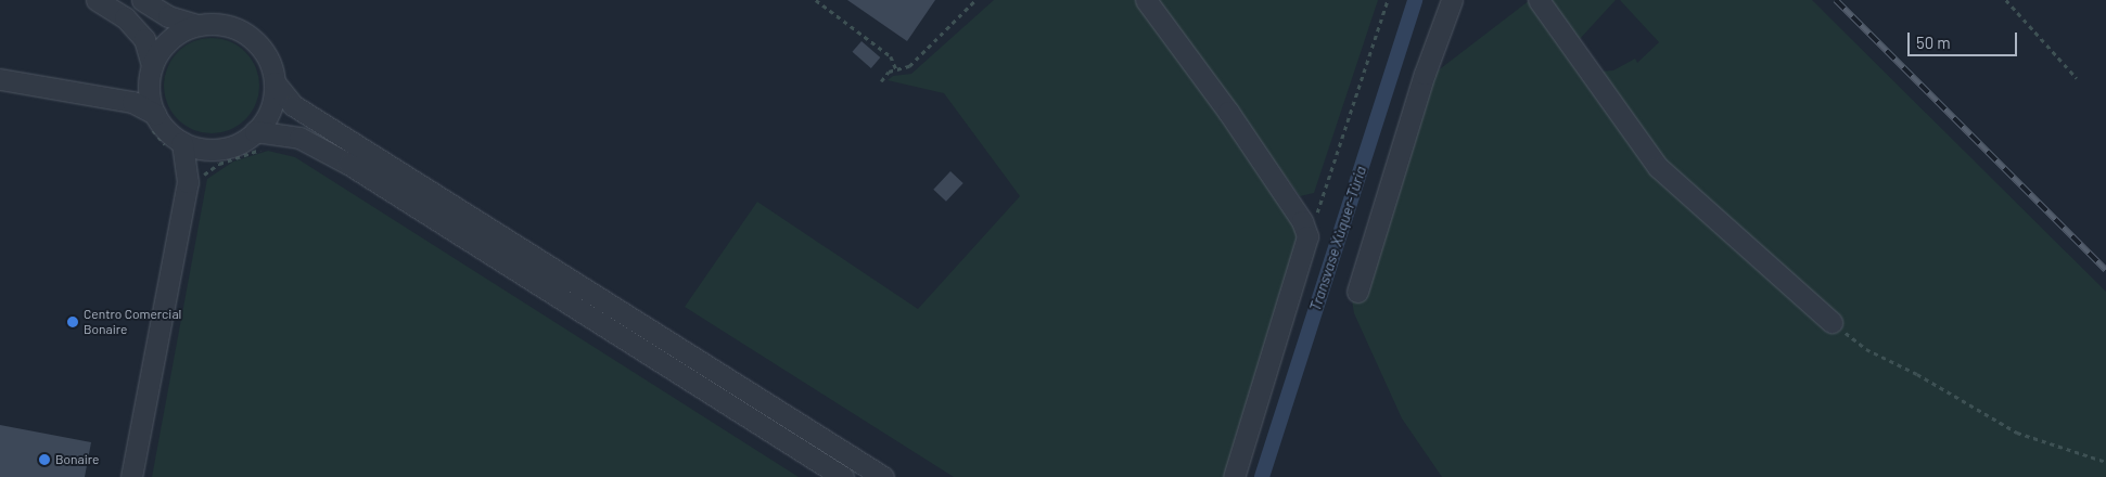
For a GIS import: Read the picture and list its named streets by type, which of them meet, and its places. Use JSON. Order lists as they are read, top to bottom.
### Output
{
  "water": ["Transvase Xùquer-Tùria"],
  "places": ["Centro Comercial Bonaire", "Bonaire"],
  "scale_bar": "50 m"
}
